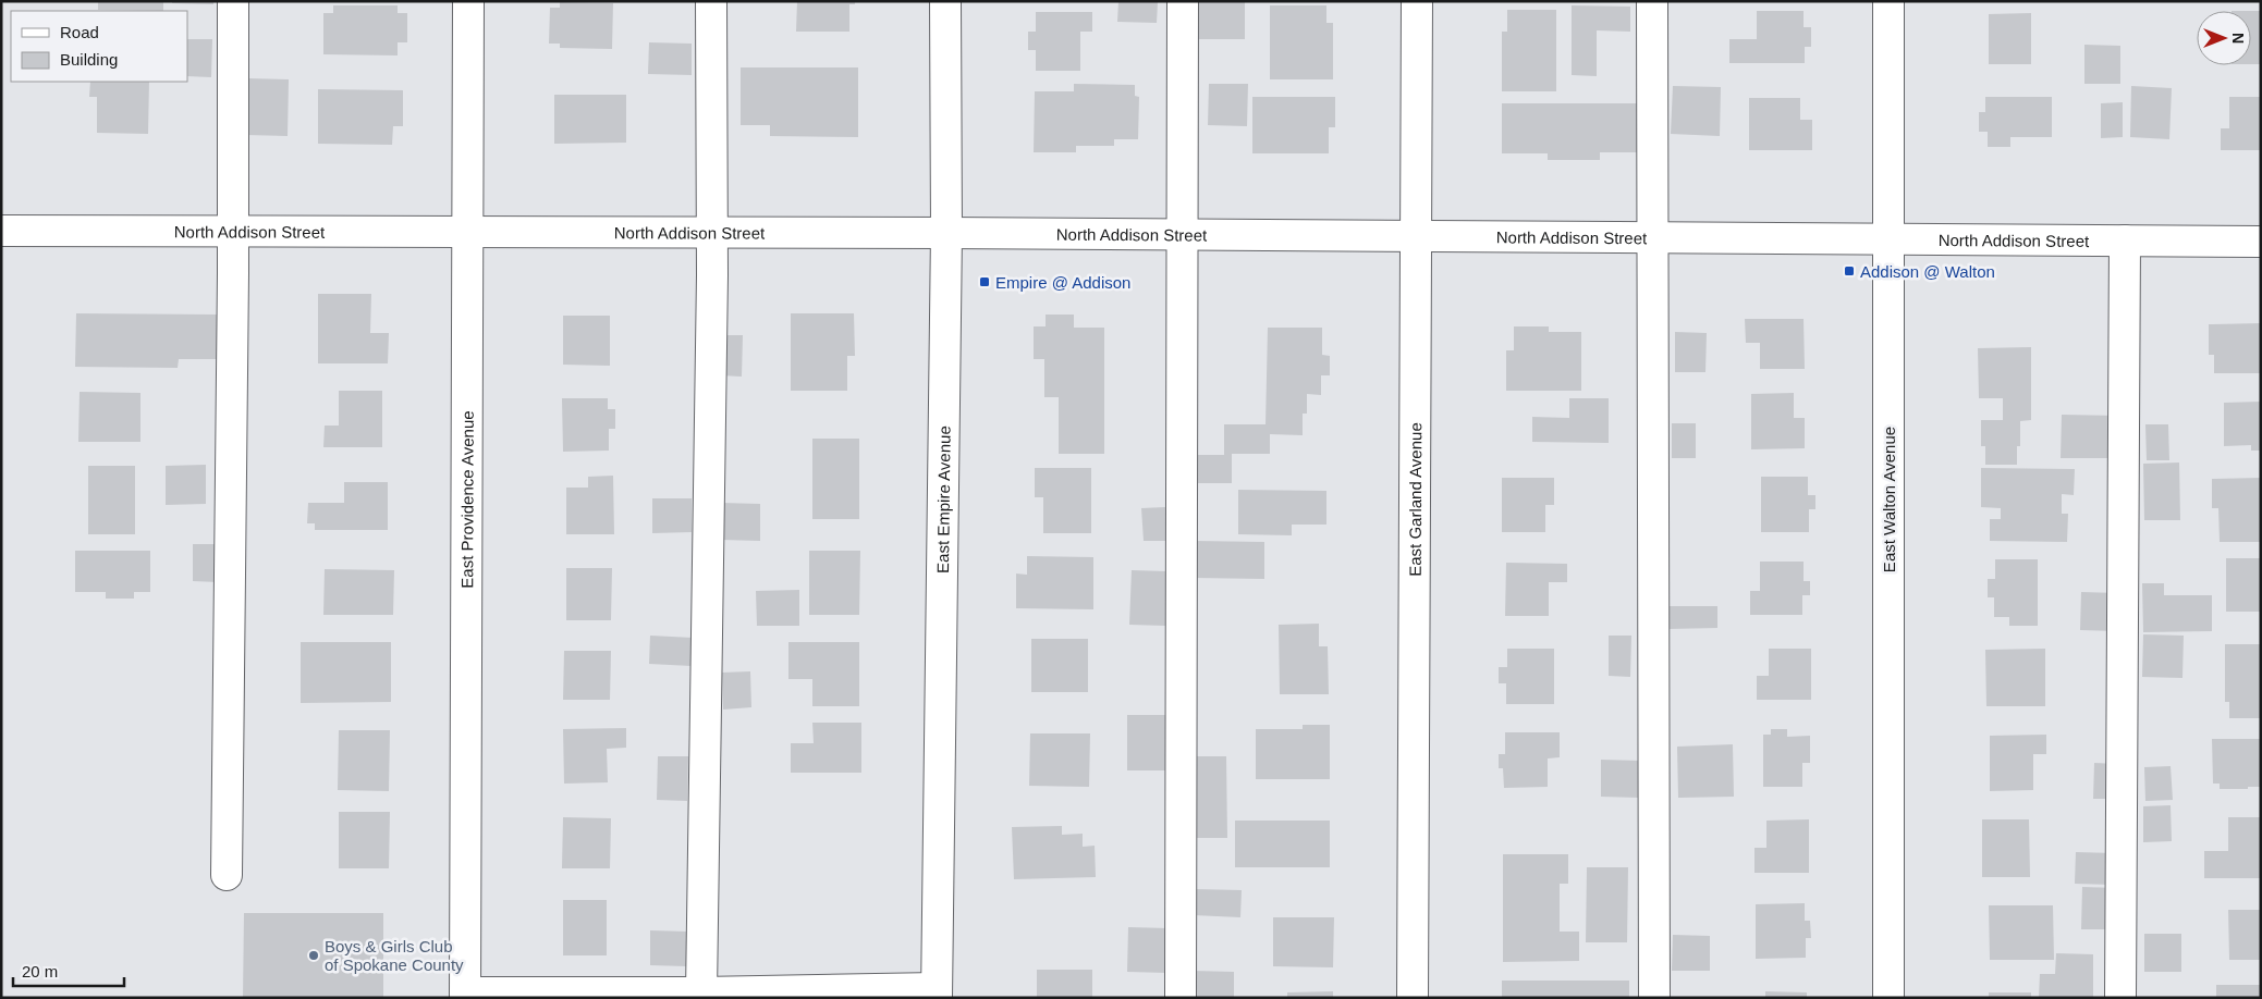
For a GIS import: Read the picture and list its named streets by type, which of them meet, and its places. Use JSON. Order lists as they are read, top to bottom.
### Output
{
  "streets": {
    "street": [
      "North Addison Street",
      "East Providence Avenue",
      "East Empire Avenue",
      "East Garland Avenue",
      "East Walton Avenue"
    ]
  },
  "crossings": [
    ["North Addison Street", "East Providence Avenue"],
    ["North Addison Street", "East Empire Avenue"],
    ["North Addison Street", "East Garland Avenue"],
    ["North Addison Street", "East Walton Avenue"]
  ],
  "places": {
    "transit": ["Addison @ Walton", "Empire @ Addison"],
    "other": ["Boys & Girls Club of Spokane County"]
  },
  "legend": ["Road", "Building"],
  "scale_bar": "20 m",
  "north": "right"
}
